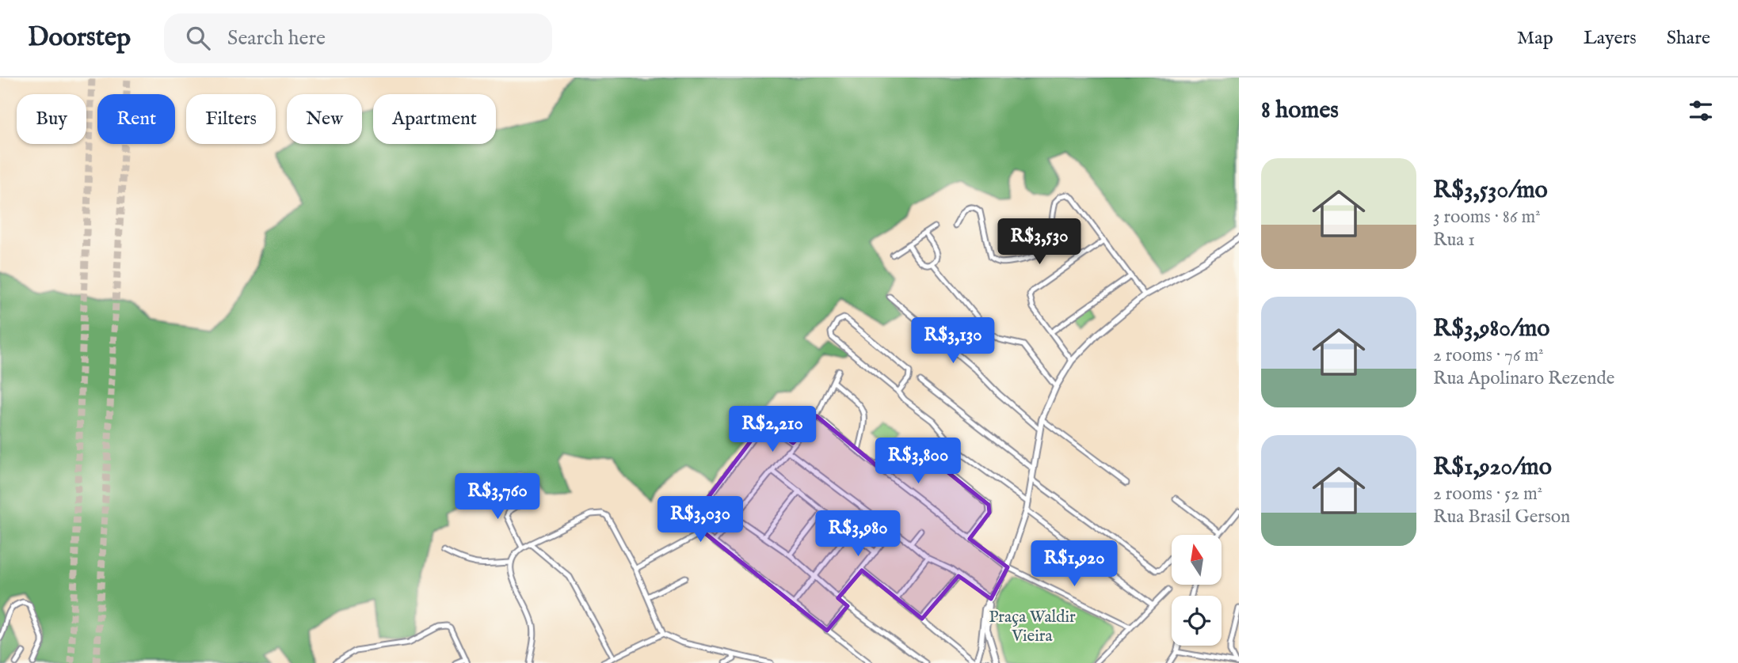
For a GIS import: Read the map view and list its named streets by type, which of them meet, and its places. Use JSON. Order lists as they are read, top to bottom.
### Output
{
  "parks": ["Praça Waldir Vieira"],
  "north": "top",
  "page": {
    "header": "Doorstep",
    "search": "Search here",
    "nav": ["Map", "Layers", "Share"],
    "heading": "8 homes",
    "chip": [
      "Buy",
      "Rent",
      "Filters",
      "New",
      "Apartment"
    ],
    "list": [
      {
        "name": "R$3,530/mo",
        "note": "3 rooms · 86 m² · Rua 1"
      },
      {
        "name": "R$3,980/mo",
        "note": "2 rooms · 76 m² · Rua Apolinaro Rezende"
      },
      {
        "name": "R$1,920/mo",
        "note": "2 rooms · 52 m² · Rua Brasil Gerson"
      }
    ],
    "price": [
      "R$3,530",
      "R$3,130",
      "R$2,210",
      "R$3,800",
      "R$3,760",
      "R$3,030",
      "R$3,980",
      "R$1,920"
    ]
  }
}
